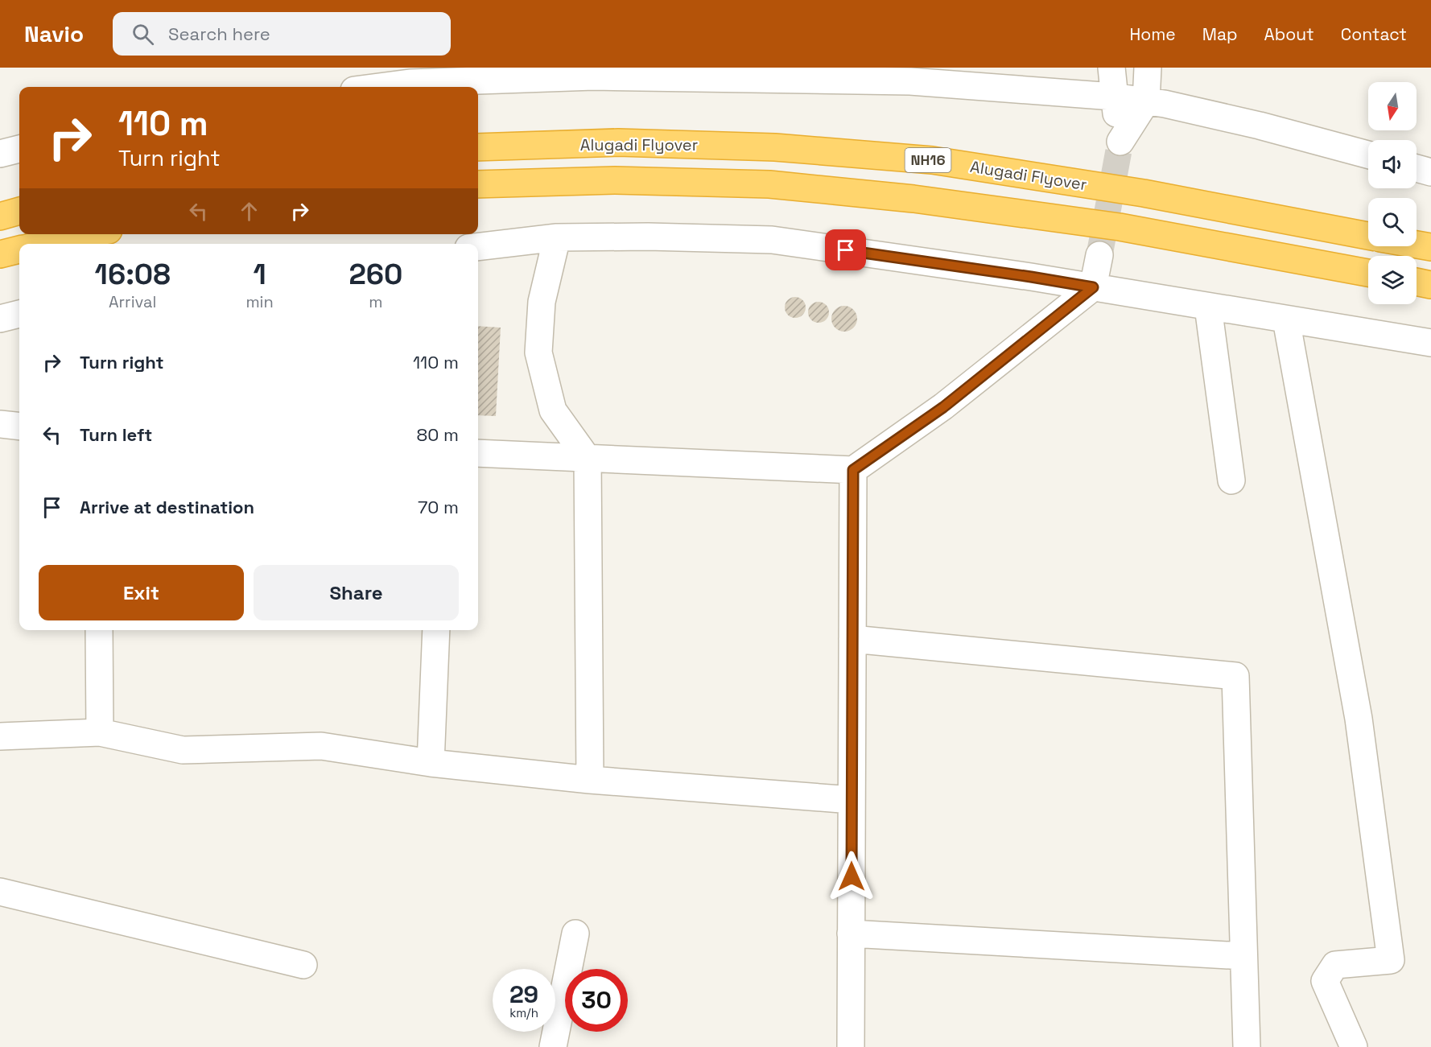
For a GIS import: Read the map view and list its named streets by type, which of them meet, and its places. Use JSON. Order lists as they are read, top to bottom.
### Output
{
  "streets": {
    "highway": ["Alugadi Flyover", "NH16"]
  },
  "north": "bottom",
  "page": {
    "header": "Navio",
    "search": "Search here",
    "nav": [
      "Home",
      "Map",
      "About",
      "Contact"
    ],
    "turn": ["110 m", "Turn right"],
    "eta": [
      "16:08",
      "Arrival",
      "1",
      "min",
      "260",
      "m"
    ],
    "list": [
      {
        "name": "Turn right",
        "value": "110 m"
      },
      {
        "name": "Turn left",
        "value": "80 m"
      },
      {
        "name": "Arrive at destination",
        "value": "70 m"
      }
    ],
    "buttons": ["Exit", "Share"],
    "speed": "29 km/h",
    "limit": "30"
  }
}
